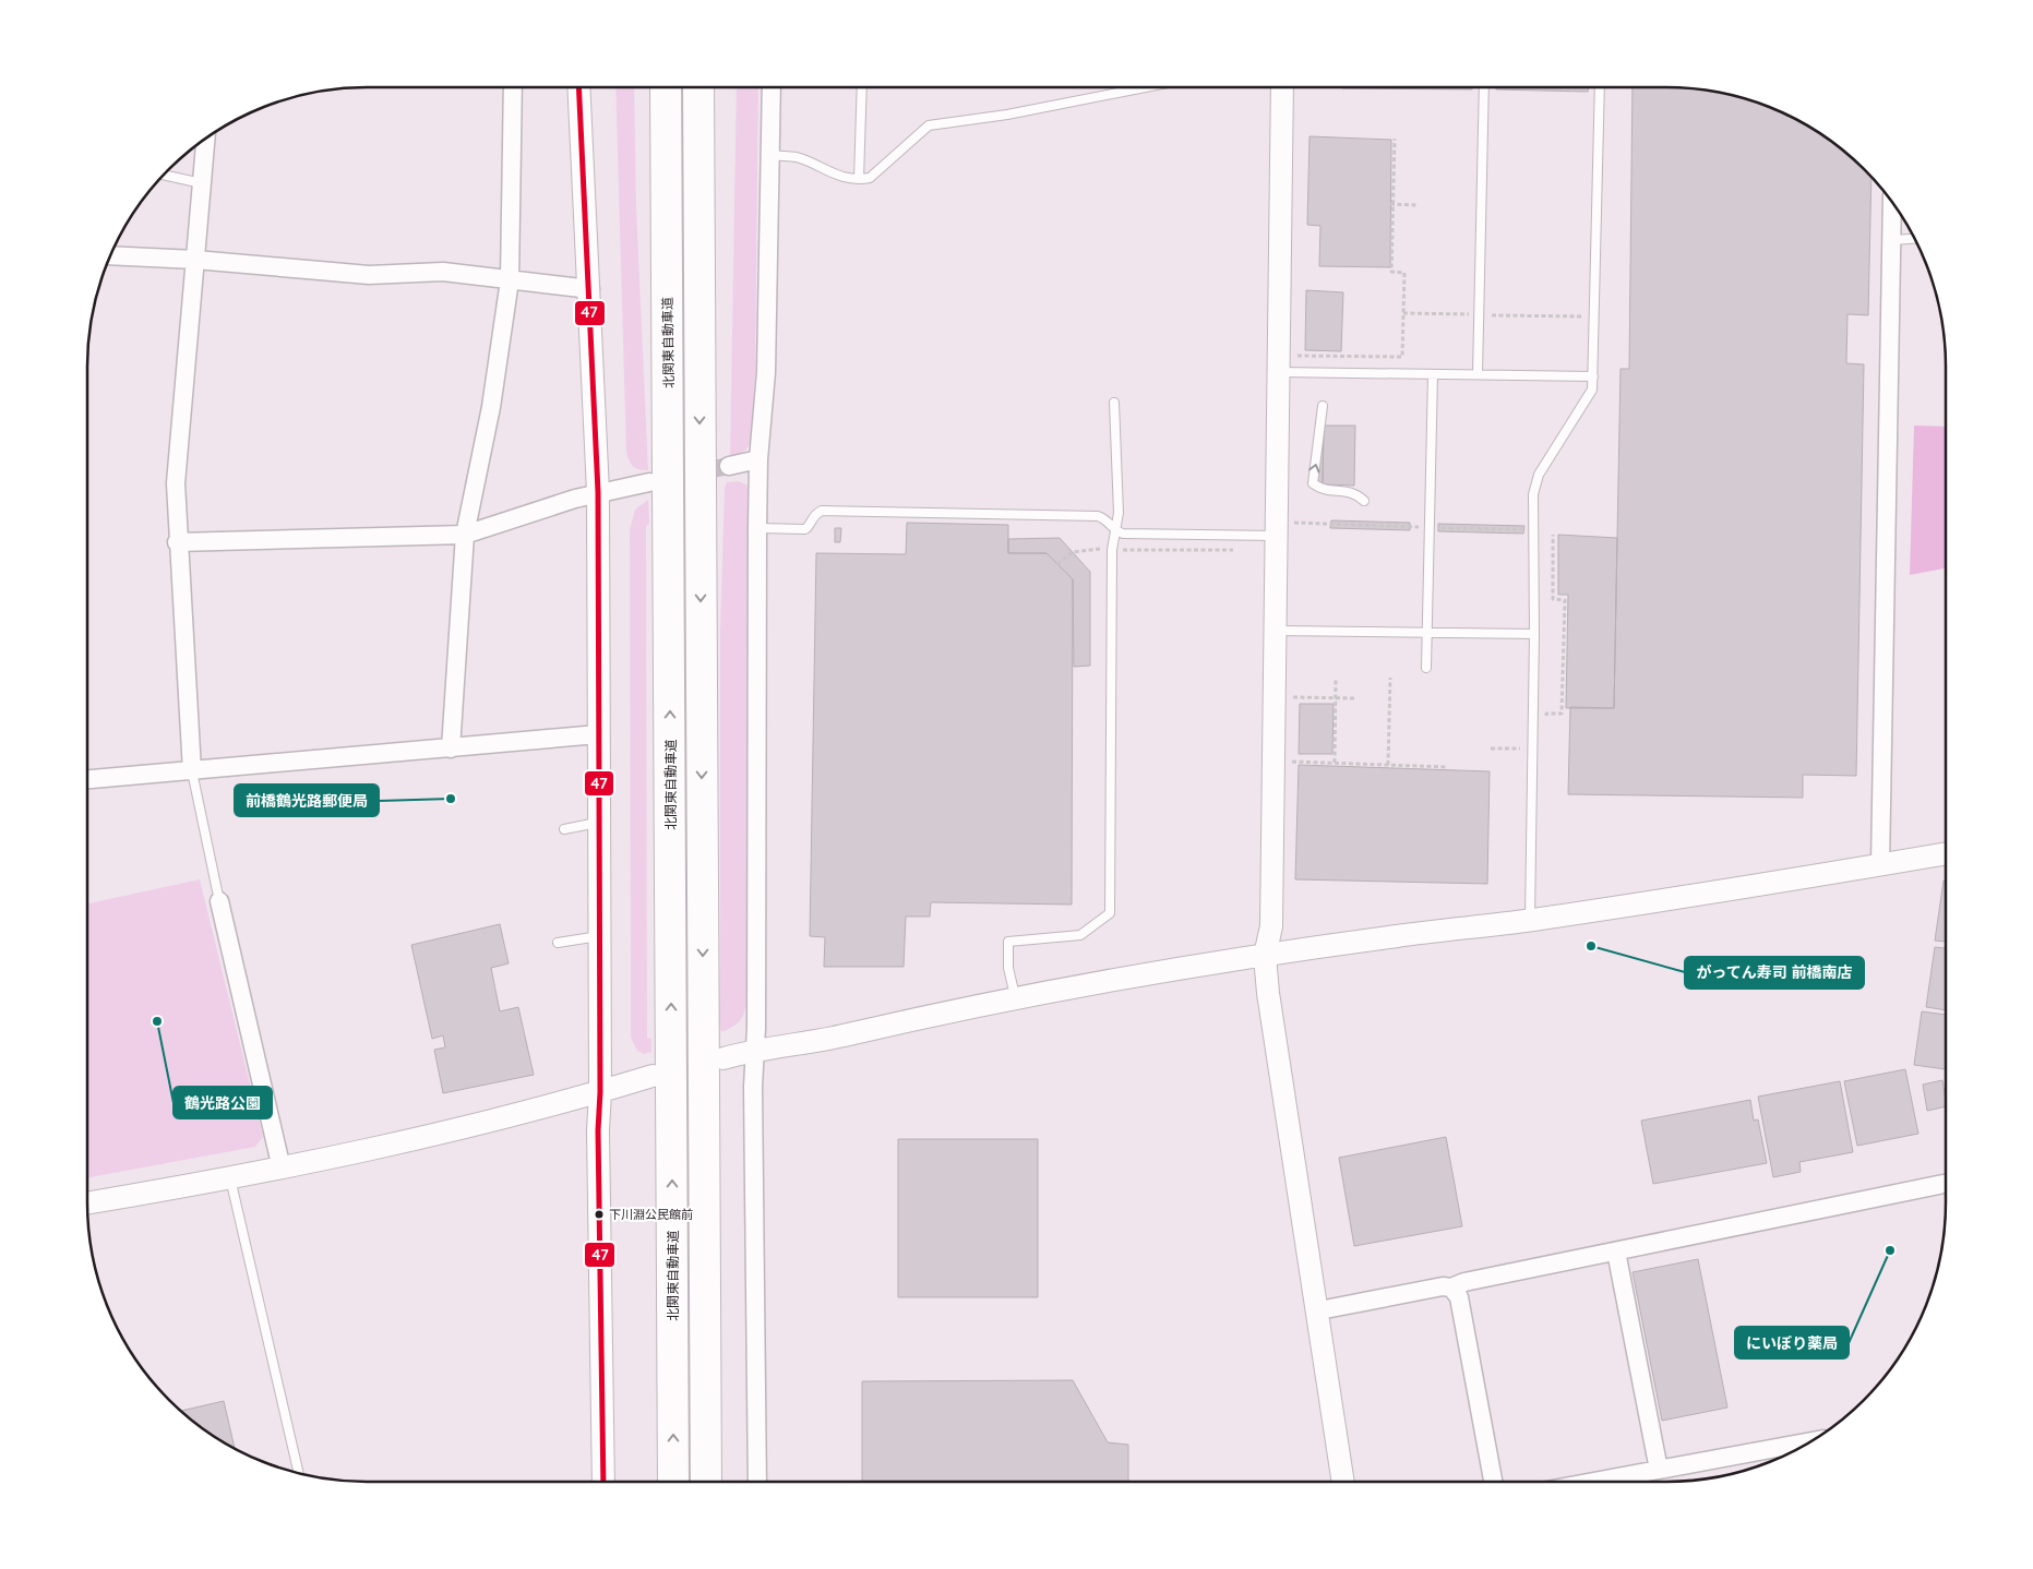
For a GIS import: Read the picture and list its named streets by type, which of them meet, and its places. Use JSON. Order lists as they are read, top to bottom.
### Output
{
  "streets": {
    "highway": ["北関東自動車道"]
  },
  "places": [
    "前橋鶴光路郵便局",
    "がってん寿司 前橋南店",
    "鶴光路公園",
    "下川淵公民館前",
    "にいぼり薬局"
  ],
  "lines": ["transit line 47"]
}
